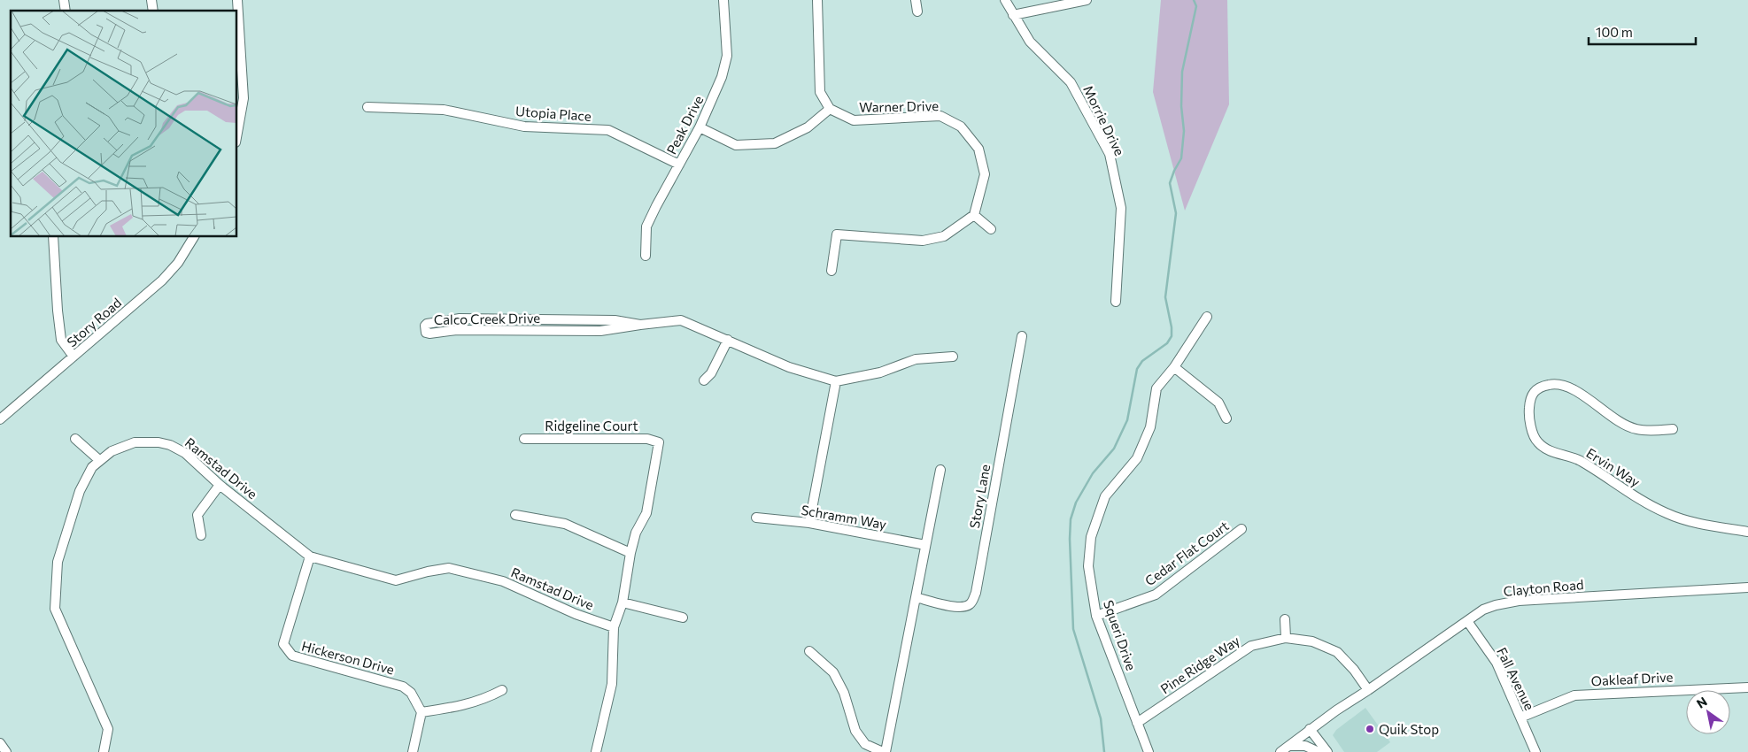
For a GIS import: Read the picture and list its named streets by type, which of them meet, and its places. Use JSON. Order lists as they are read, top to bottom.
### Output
{
  "streets": {
    "street": [
      "Warner Drive",
      "Utopia Place",
      "Morrie Drive",
      "Peak Drive",
      "Calco Creek Drive",
      "Story Road",
      "Ridgeline Court",
      "Ervin Way",
      "Ramstad Drive",
      "Story Lane",
      "Schramm Way",
      "Cedar Flat Court",
      "Clayton Road",
      "Squeri Drive",
      "Hickerson Drive",
      "Pine Ridge Way",
      "Fall Avenue",
      "Oakleaf Drive"
    ]
  },
  "crossings": [
    ["Utopia Place", "Peak Drive"],
    ["Ramstad Drive", "Hickerson Drive"],
    ["Cedar Flat Court", "Squeri Drive"],
    ["Clayton Road", "Pine Ridge Way"],
    ["Clayton Road", "Fall Avenue"],
    ["Squeri Drive", "Pine Ridge Way"],
    ["Fall Avenue", "Oakleaf Drive"]
  ],
  "places": ["Quik Stop"],
  "scale_bar": "100 m",
  "north": "top left"
}
